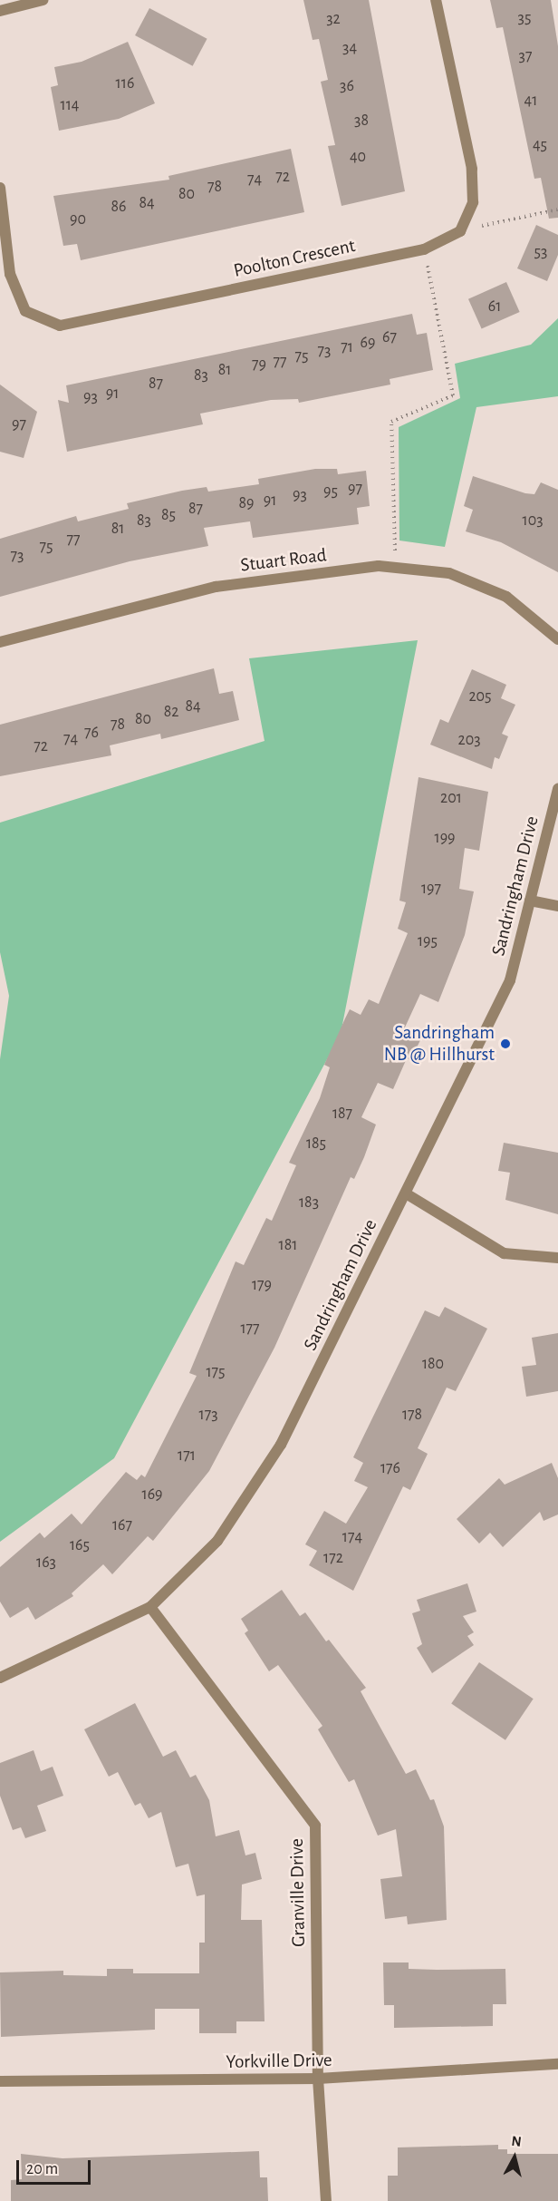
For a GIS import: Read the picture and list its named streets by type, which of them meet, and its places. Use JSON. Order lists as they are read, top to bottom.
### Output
{
  "streets": {
    "street": [
      "Poolton Crescent",
      "Stuart Road",
      "Sandringham Drive",
      "Granville Drive",
      "Yorkville Drive"
    ]
  },
  "crossings": [
    ["Sandringham Drive", "Granville Drive"],
    ["Granville Drive", "Yorkville Drive"]
  ],
  "places": ["Sandringham NB @ Hillhurst"],
  "house_numbers": [
    "35",
    "32",
    "34",
    "37",
    "116",
    "36",
    "41",
    "114",
    "38",
    "45",
    "40",
    "72",
    "74",
    "78",
    "80",
    "84",
    "86",
    "90",
    "53",
    "61",
    "67",
    "69",
    "71",
    "73",
    "75",
    "77",
    "79",
    "81",
    "83",
    "87",
    "91",
    "93",
    "97",
    "97",
    "95",
    "93",
    "91",
    "89",
    "87",
    "85",
    "83",
    "103",
    "81",
    "77",
    "75",
    "73",
    "205",
    "84",
    "82",
    "80",
    "78",
    "76",
    "74",
    "203",
    "72",
    "201",
    "199",
    "197",
    "195",
    "187",
    "185",
    "183",
    "181",
    "179",
    "177",
    "180",
    "175",
    "173",
    "178",
    "171",
    "176",
    "169",
    "167",
    "174",
    "165",
    "172",
    "163"
  ],
  "scale_bar": "20 m",
  "north": "top"
}
